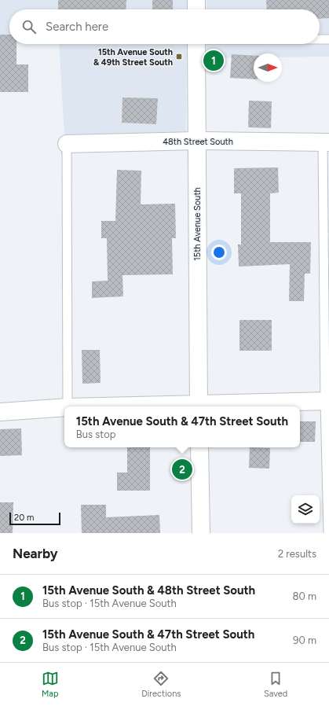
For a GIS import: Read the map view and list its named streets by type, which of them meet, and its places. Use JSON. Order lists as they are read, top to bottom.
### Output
{
  "streets": {
    "street": ["48th Street South", "15th Avenue South"]
  },
  "crossings": [
    ["48th Street South", "15th Avenue South"]
  ],
  "places": {
    "transit": ["15th Avenue South & 49th Street South"]
  },
  "scale_bar": "20 m",
  "north": "right",
  "page": {
    "search": "Search here",
    "pins": ["1", "2"],
    "popup": ["15th Avenue South & 47th Street South", "Bus stop"],
    "scale": "20 m",
    "heading": ["Nearby", "2 results"],
    "list": [
      {
        "mark": "1",
        "name": "15th Avenue South & 48th Street South",
        "note": "Bus stop · 15th Avenue South",
        "value": "80 m"
      },
      {
        "mark": "2",
        "name": "15th Avenue South & 47th Street South",
        "note": "Bus stop · 15th Avenue South",
        "value": "90 m"
      }
    ],
    "nav": ["Map", "Directions", "Saved"]
  }
}
